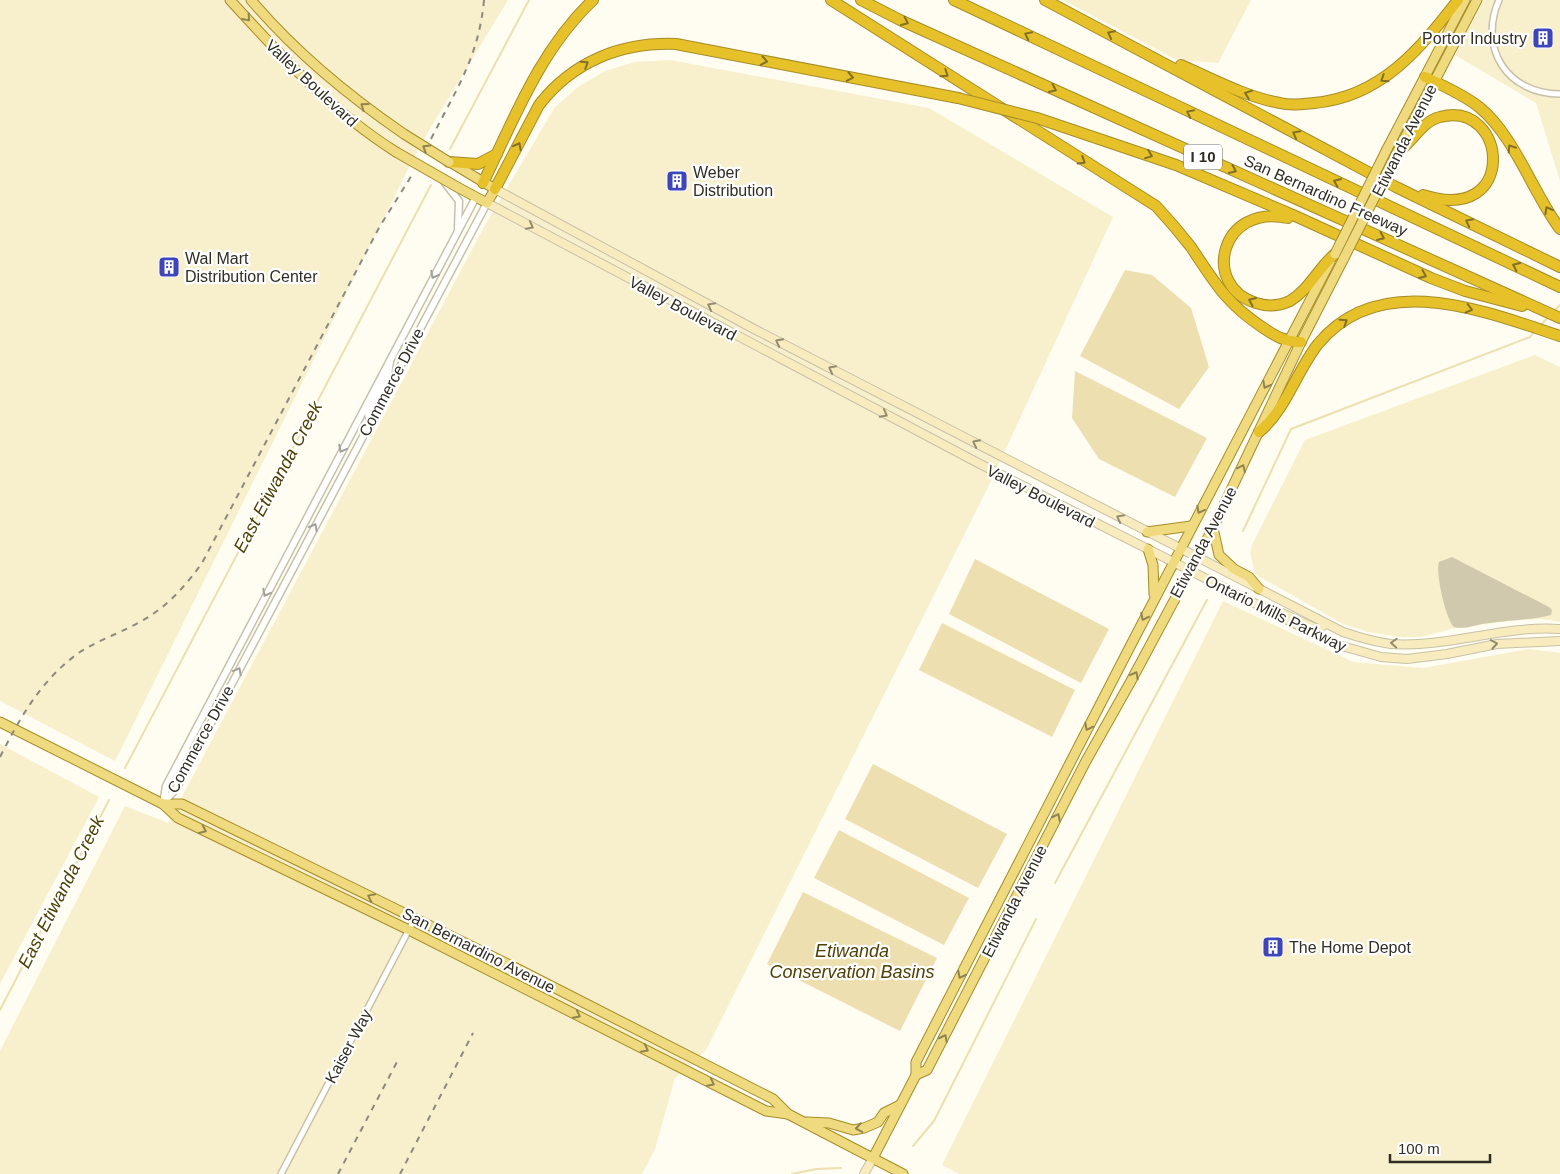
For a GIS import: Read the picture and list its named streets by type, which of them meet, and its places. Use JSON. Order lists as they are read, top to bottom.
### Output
{
  "streets": {
    "highway": ["I 10", "San Bernardino Freeway"],
    "main road": [
      "Valley Boulevard",
      "Etiwanda Avenue",
      "Commerce Drive",
      "Ontario Mills Parkway",
      "San Bernardino Avenue"
    ],
    "street": ["Kaiser Way"]
  },
  "crossings": [
    ["Valley Boulevard", "Etiwanda Avenue"],
    ["Valley Boulevard", "Commerce Drive"],
    ["Valley Boulevard", "Ontario Mills Parkway"],
    ["Etiwanda Avenue", "Ontario Mills Parkway"],
    ["Etiwanda Avenue", "San Bernardino Avenue"],
    ["Commerce Drive", "San Bernardino Avenue"],
    ["San Bernardino Avenue", "Kaiser Way"]
  ],
  "water": ["East Etiwanda Creek", "Etiwanda Conservation Basins"],
  "places": {
    "building": [
      "Portor Industry",
      "Weber Distribution",
      "Wal Mart Distribution Center",
      "The Home Depot"
    ]
  },
  "scale_bar": "100 m"
}
